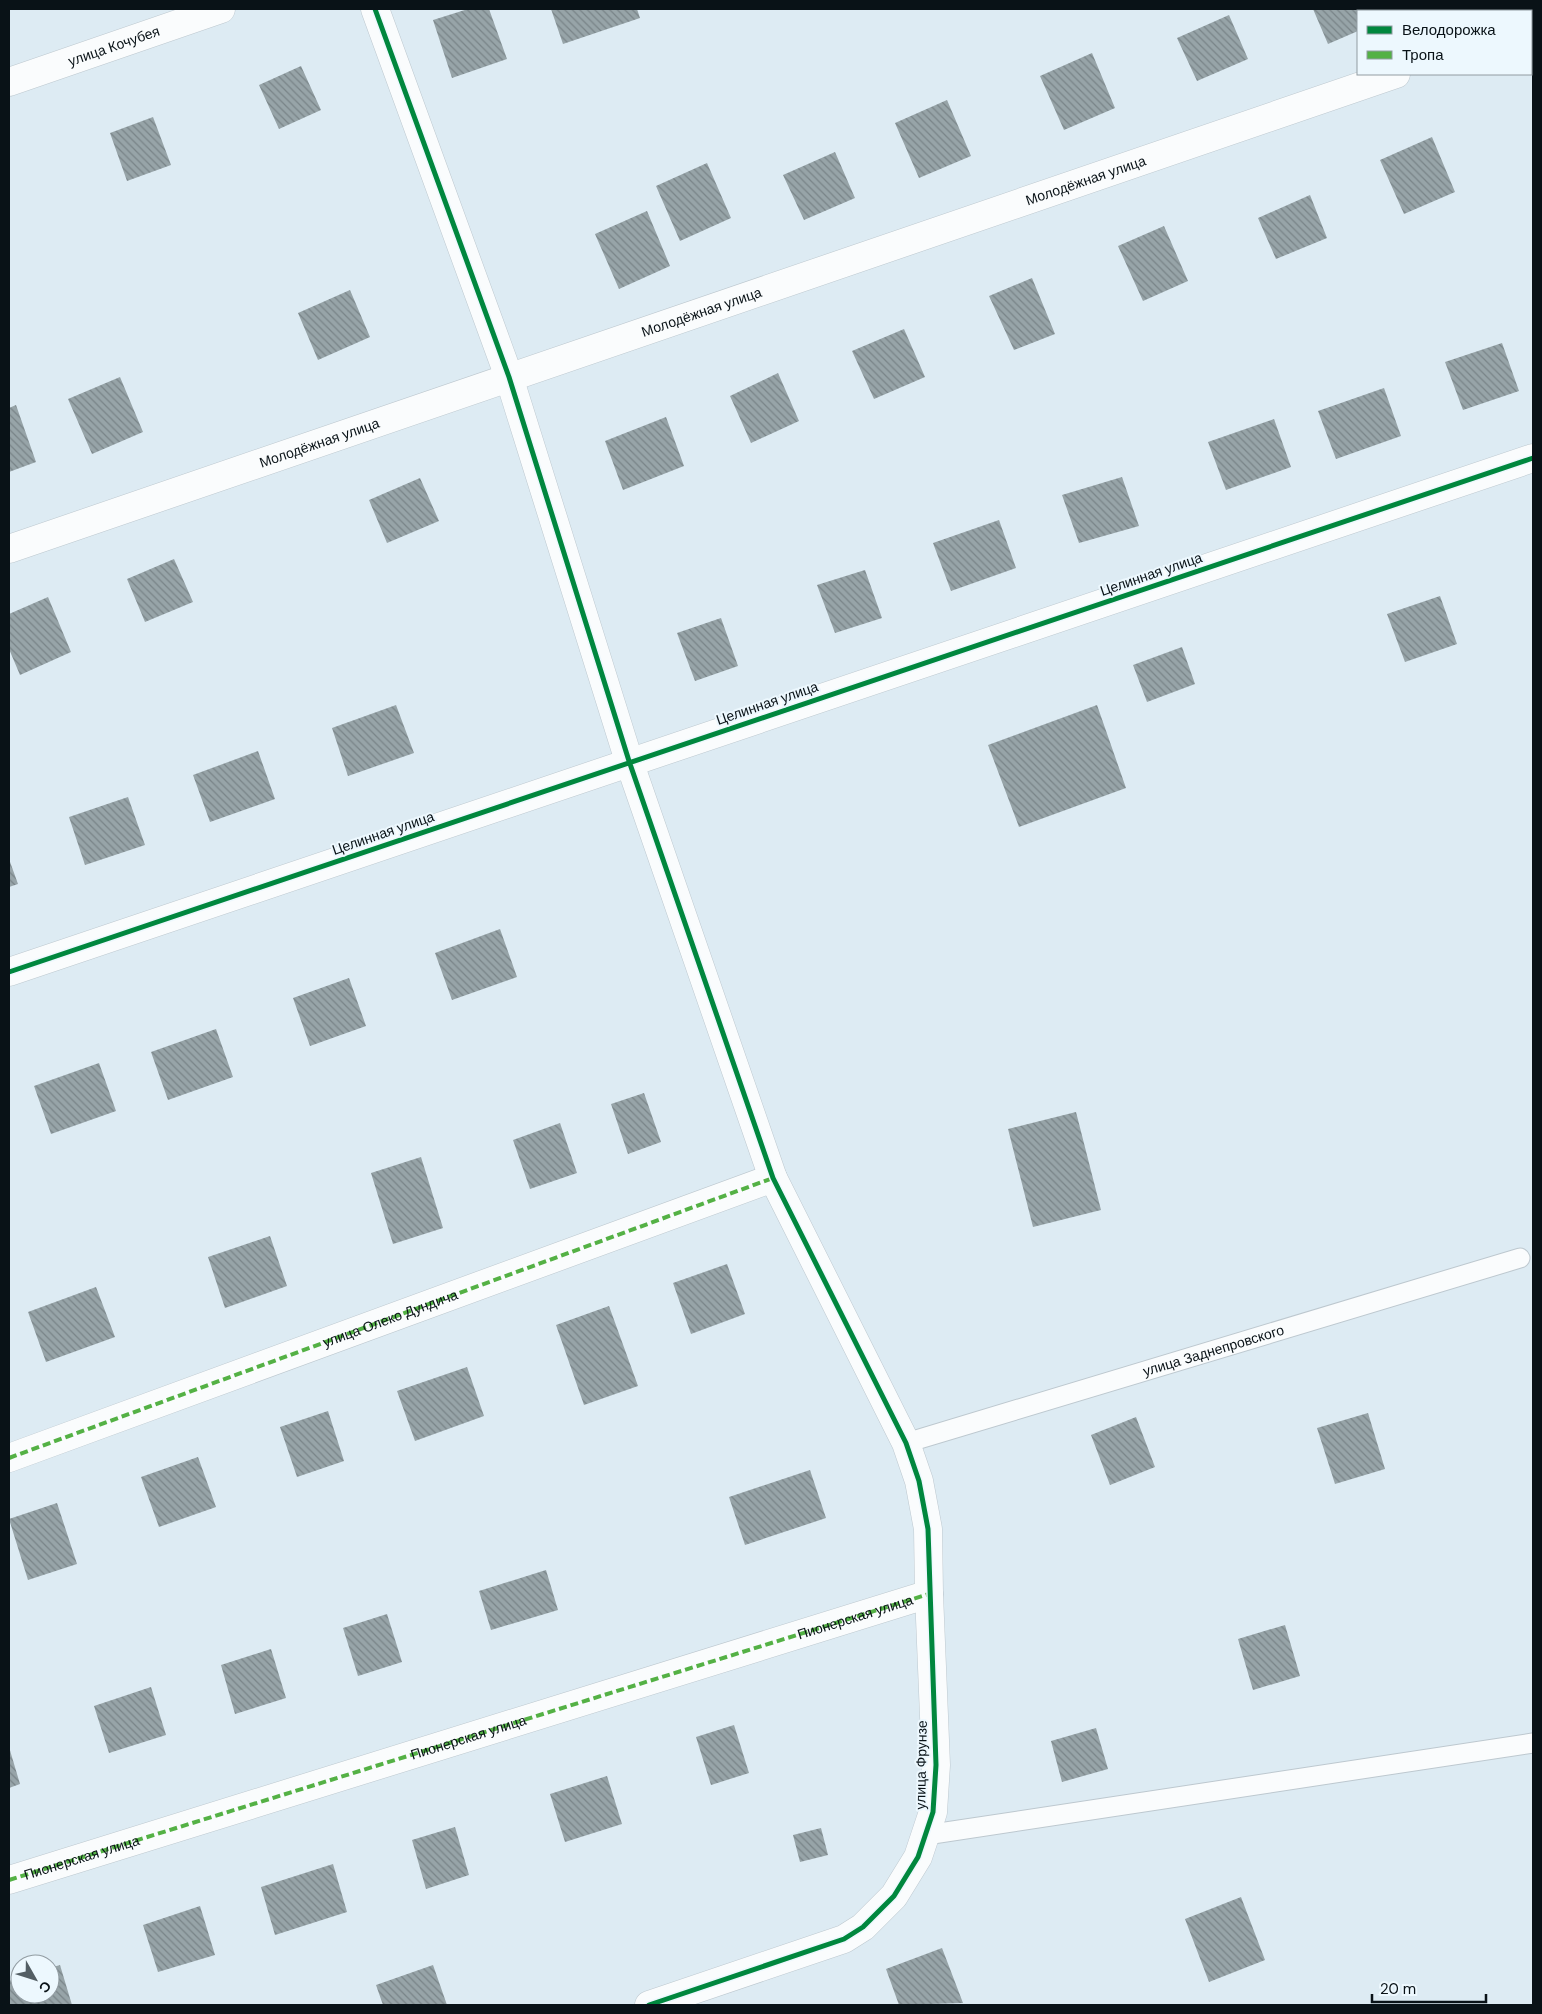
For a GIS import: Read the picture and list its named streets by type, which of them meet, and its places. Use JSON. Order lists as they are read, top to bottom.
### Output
{
  "streets": {
    "street": [
      "улица Кочубея",
      "Молодёжная улица",
      "Целинная улица",
      "улица Олеко Дундича",
      "Пионерская улица",
      "улица Фрунзе"
    ],
    "lane": ["улица Заднепровского"]
  },
  "crossings": [
    ["Молодёжная улица", "улица Фрунзе"],
    ["Целинная улица", "улица Фрунзе"],
    ["улица Олеко Дундича", "улица Фрунзе"],
    ["улица Заднепровского", "улица Фрунзе"],
    ["Пионерская улица", "улица Фрунзе"]
  ],
  "legend": ["Велодорожка", "Тропа"],
  "scale_bar": "20 m",
  "north": "bottom right"
}
